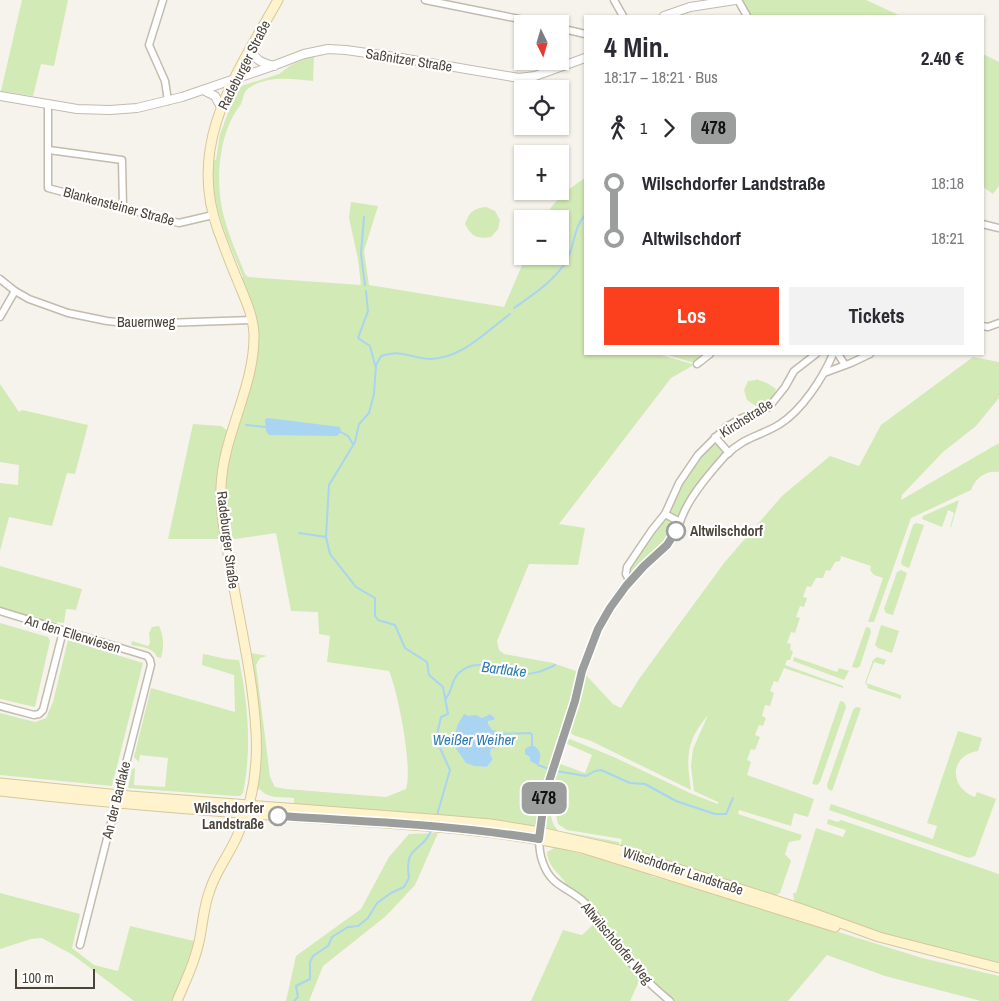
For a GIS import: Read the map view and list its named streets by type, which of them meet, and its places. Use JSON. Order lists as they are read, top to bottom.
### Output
{
  "streets": {
    "main road": ["Radeburger Straße", "Wilschdorfer Landstraße"],
    "street": [
      "Saßnitzer Straße",
      "Blankensteiner Straße",
      "Bauernweg",
      "Kirchstraße",
      "An den Ellerwiesen",
      "An der Bartlake",
      "Altwilschdorfer Weg"
    ]
  },
  "crossings": [
    ["Saßnitzer Straße", "Radeburger Straße"],
    ["Saßnitzer Straße", "Blankensteiner Straße"],
    ["Radeburger Straße", "Blankensteiner Straße"],
    ["Radeburger Straße", "Bauernweg"],
    ["Radeburger Straße", "Wilschdorfer Landstraße"],
    ["Kirchstraße", "Altwilschdorfer Weg"],
    ["An den Ellerwiesen", "An der Bartlake"],
    ["An der Bartlake", "Wilschdorfer Landstraße"],
    ["Wilschdorfer Landstraße", "Altwilschdorfer Weg"]
  ],
  "water": ["Bartlake", "Weißer Weiher"],
  "places": ["Altwilschdorf", "Wilschdorfer Landstraße"],
  "lines": ["bus line 478"],
  "scale_bar": "100 m",
  "north": "bottom",
  "page": {
    "on_map": "478",
    "map_buttons": ["+", "−"],
    "heading": ["4 Min.", "18:17 – 18:21 · Bus", "2.40 €"],
    "legs": ["1", "478"],
    "list": [
      {
        "name": "Wilschdorfer Landstraße",
        "value": "18:18"
      },
      {
        "name": "Altwilschdorf",
        "value": "18:21"
      }
    ],
    "buttons": ["Los", "Tickets"],
    "scale": "100 m"
  }
}
